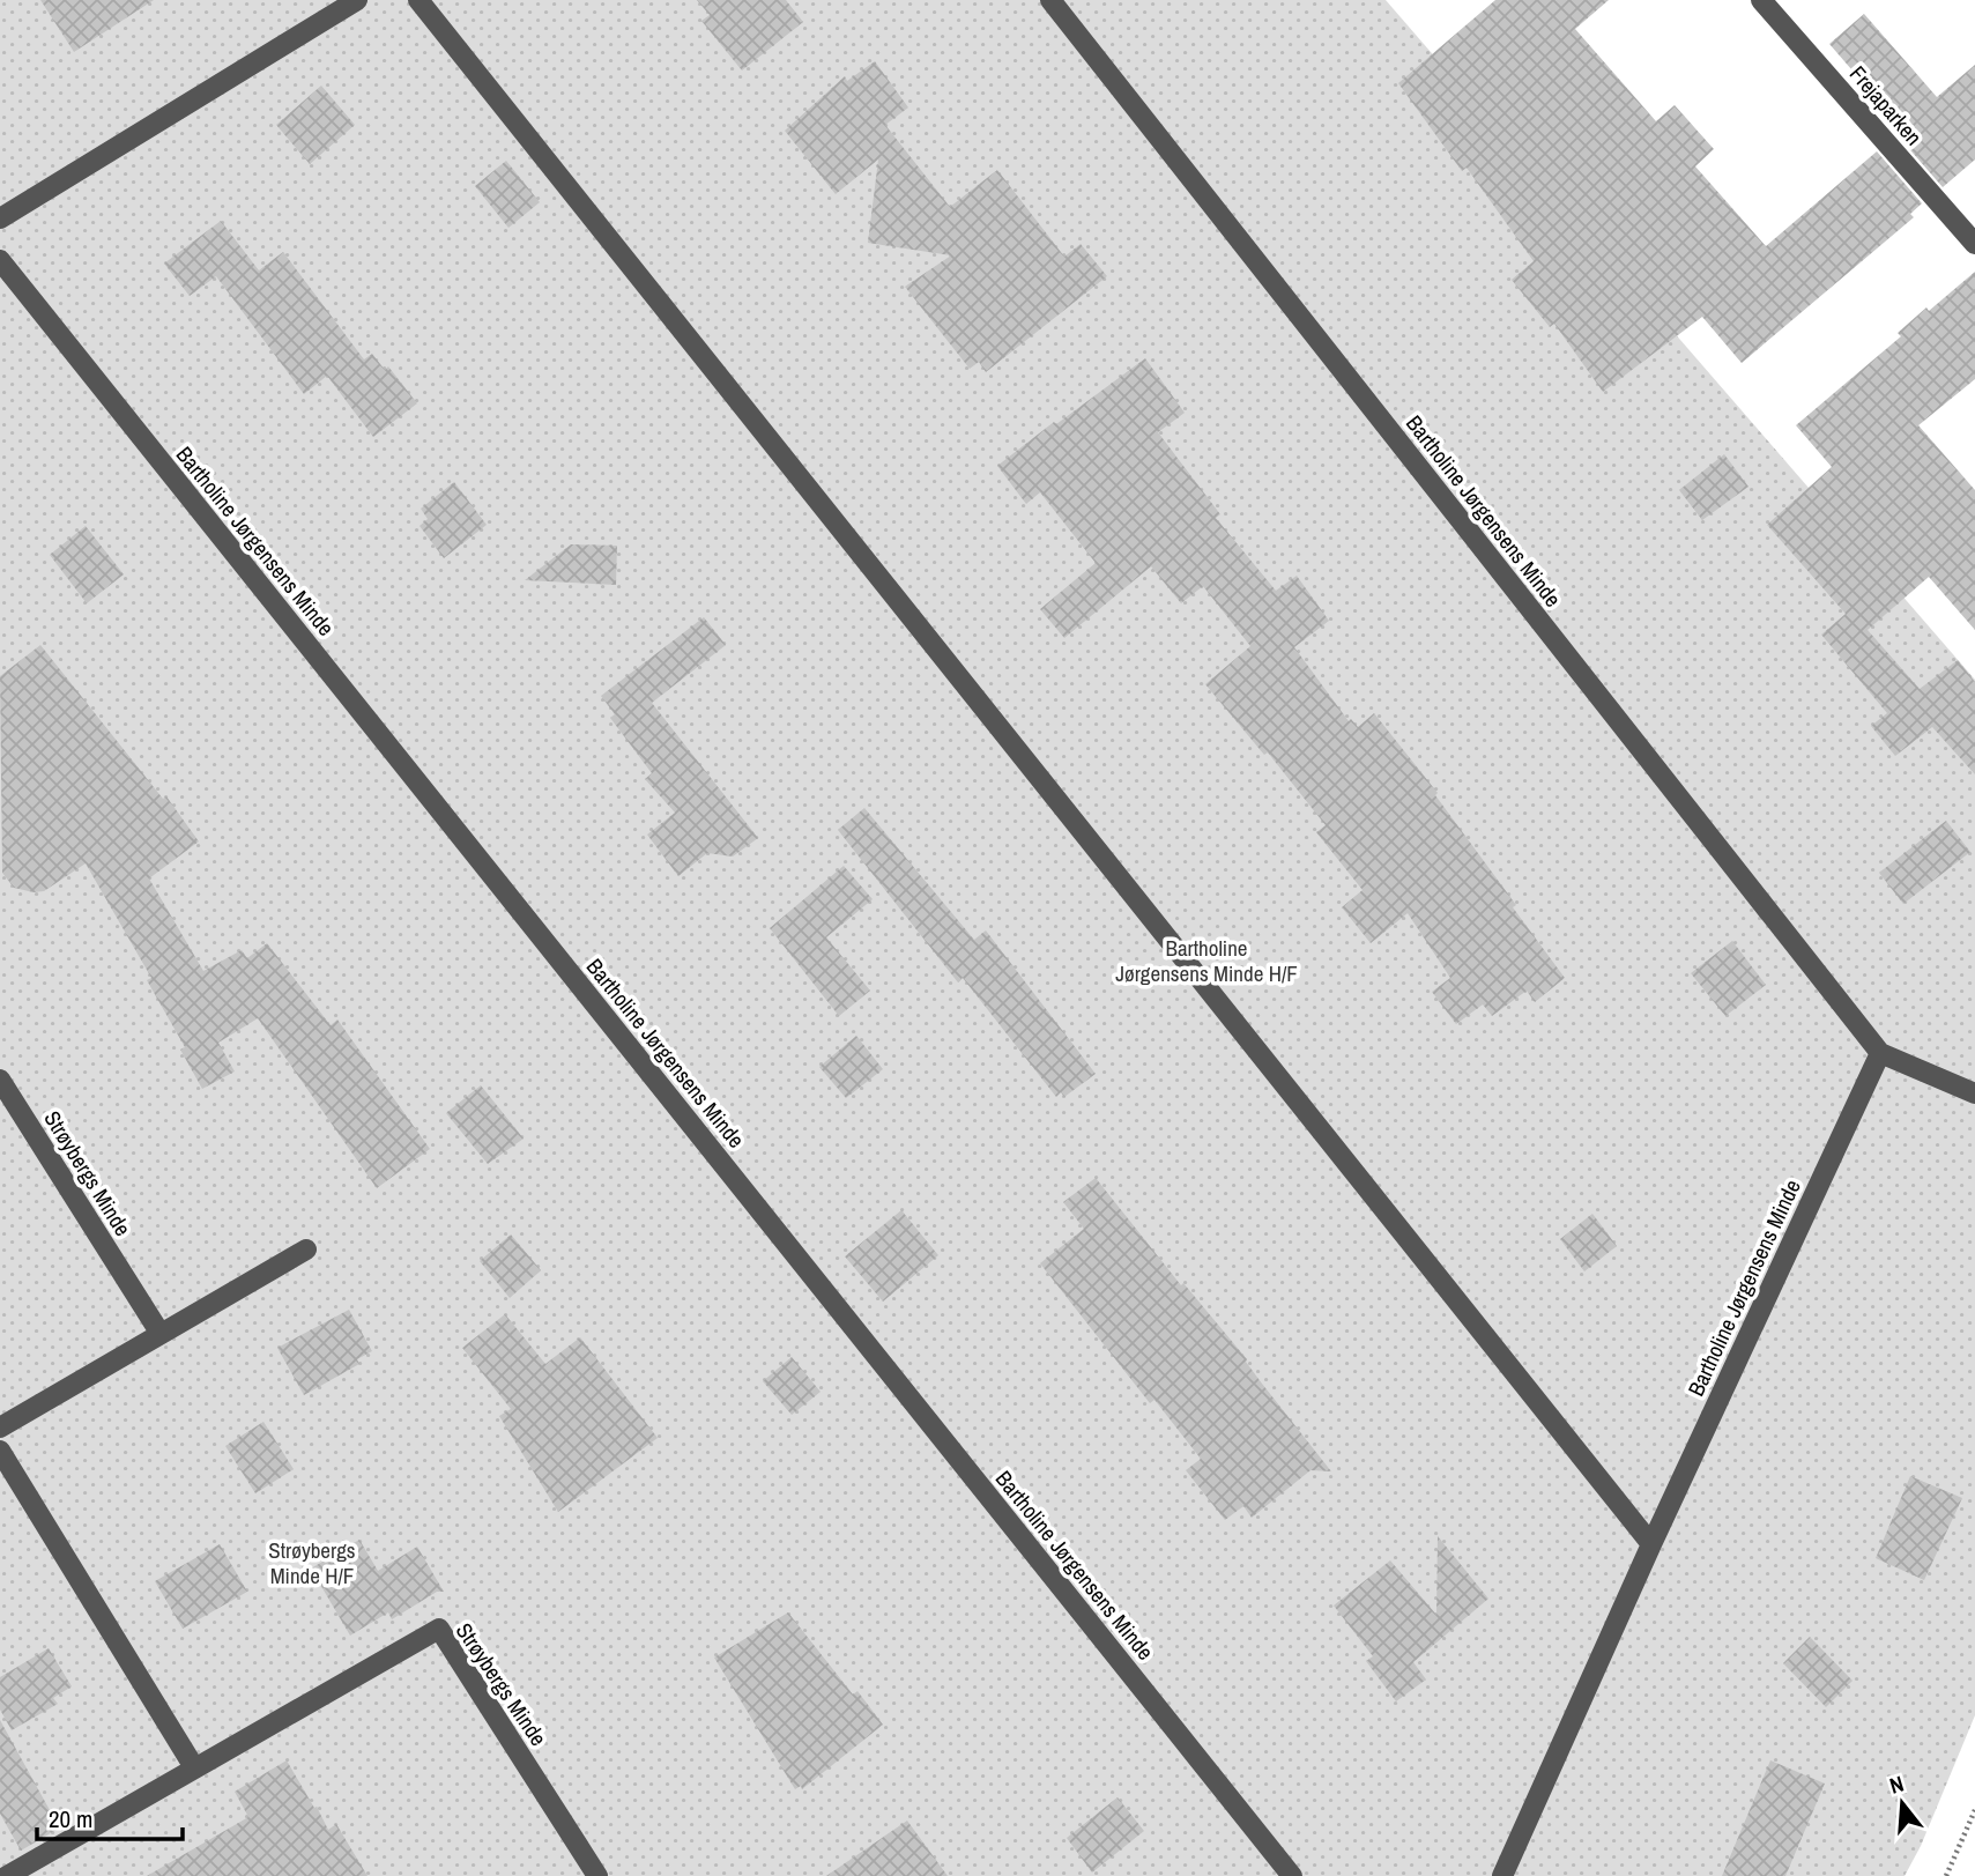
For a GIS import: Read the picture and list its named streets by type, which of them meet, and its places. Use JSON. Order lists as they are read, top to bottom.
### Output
{
  "streets": {
    "street": ["Frejaparken", "Bartholine Jørgensens Minde", "Strøybergs Minde"]
  },
  "parks": ["Bartholine Jørgensens Minde H/F", "Strøybergs Minde H/F"],
  "scale_bar": "20 m",
  "north": "top"
}
